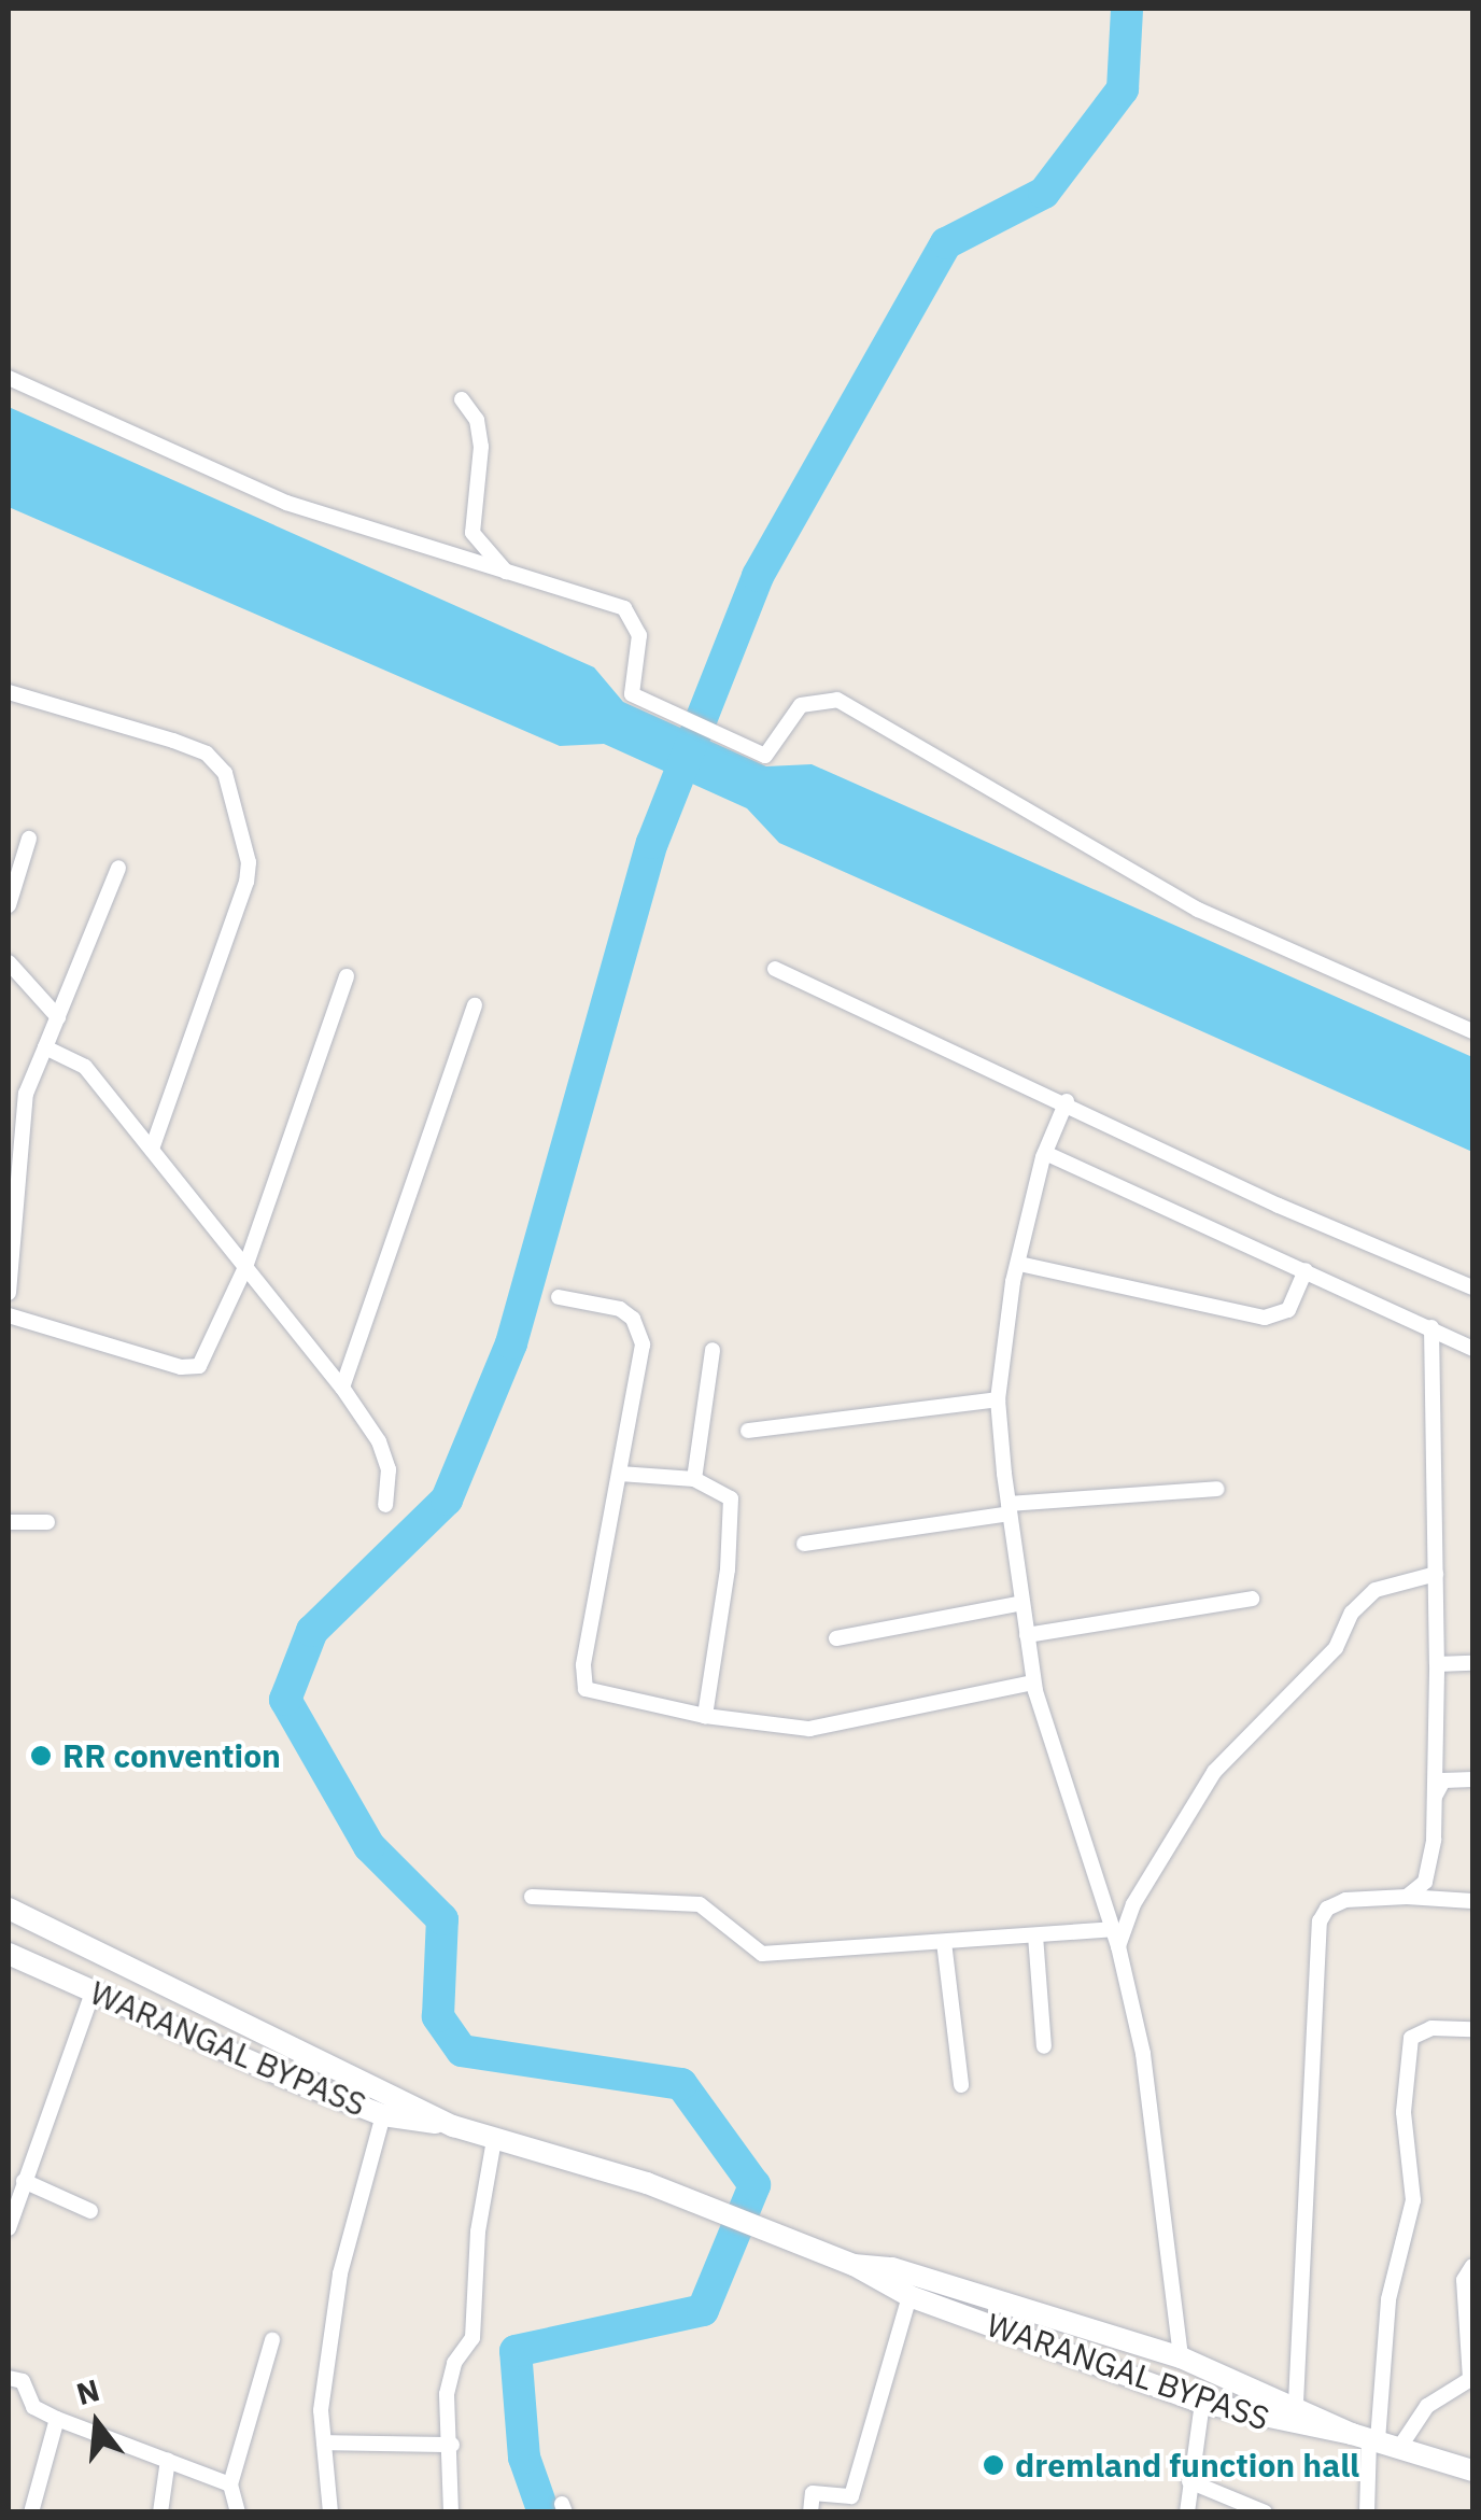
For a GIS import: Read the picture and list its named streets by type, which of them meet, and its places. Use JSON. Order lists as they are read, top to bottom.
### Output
{
  "streets": {
    "main road": ["WARANGAL BYPASS"]
  },
  "places": ["RR convention", "dremland function hall"],
  "north": "top"
}
